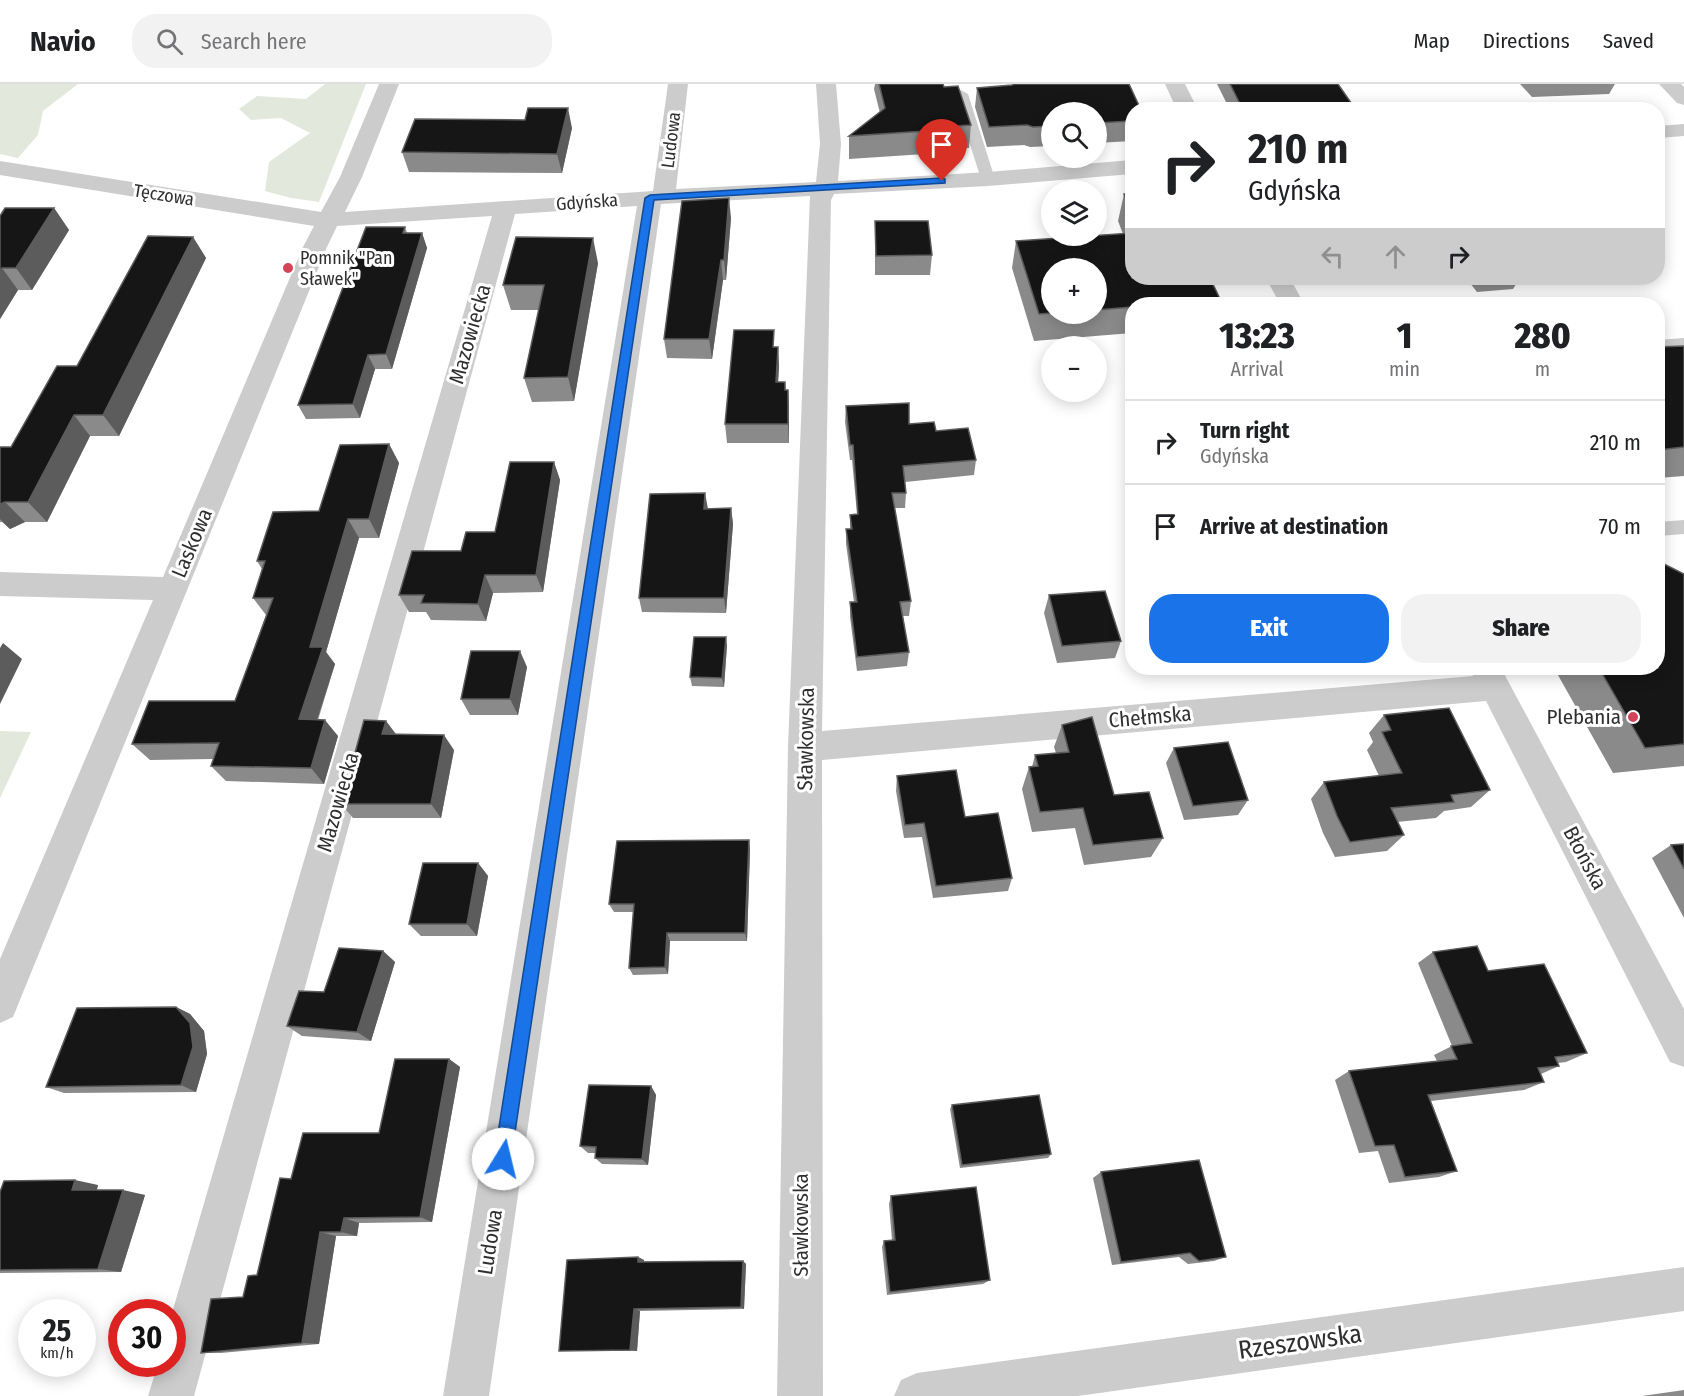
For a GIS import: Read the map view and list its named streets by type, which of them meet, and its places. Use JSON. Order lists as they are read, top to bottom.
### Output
{
  "streets": {
    "street": [
      "Ludowa",
      "Tęczowa",
      "Gdyńska",
      "Mazowiecka",
      "Laskowa",
      "Chełmska",
      "Sławkowska",
      "Błońska",
      "Rzeszowska"
    ]
  },
  "crossings": [
    ["Ludowa", "Gdyńska"],
    ["Tęczowa", "Gdyńska"],
    ["Tęczowa", "Laskowa"],
    ["Gdyńska", "Mazowiecka"],
    ["Gdyńska", "Laskowa"],
    ["Gdyńska", "Sławkowska"],
    ["Chełmska", "Sławkowska"],
    ["Chełmska", "Błońska"]
  ],
  "places": ["Pomnik \"Pan Sławek\"", "Plebania"],
  "page": {
    "header": "Navio",
    "search": "Search here",
    "nav": ["Map", "Directions", "Saved"],
    "map_buttons": ["+", "−"],
    "turn": ["210 m", "Gdyńska"],
    "eta": [
      "13:23",
      "Arrival",
      "1",
      "min",
      "280",
      "m"
    ],
    "list": [
      {
        "name": "Turn right",
        "note": "Gdyńska",
        "value": "210 m"
      },
      {
        "name": "Arrive at destination",
        "value": "70 m"
      }
    ],
    "buttons": ["Exit", "Share"],
    "speed": "25 km/h",
    "limit": "30"
  }
}
